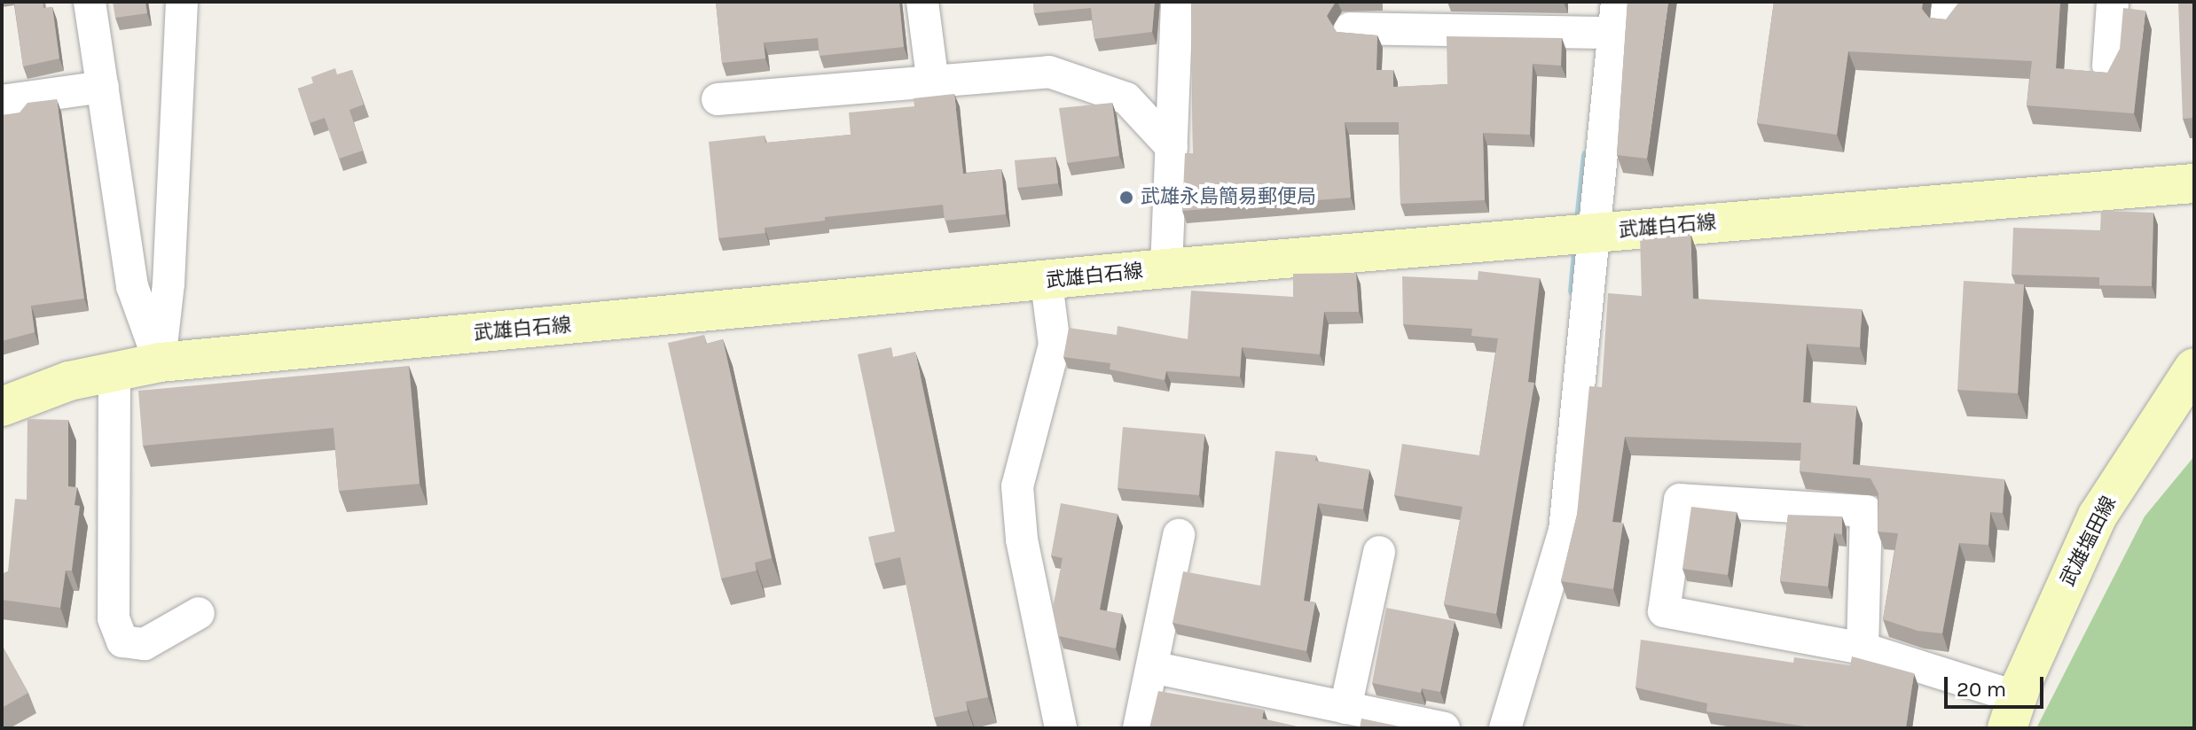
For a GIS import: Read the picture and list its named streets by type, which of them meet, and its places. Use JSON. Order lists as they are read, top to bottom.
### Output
{
  "streets": {
    "main road": ["武雄白石線", "武雄塩田線"]
  },
  "places": ["武雄永島簡易郵便局"],
  "scale_bar": "20 m"
}
